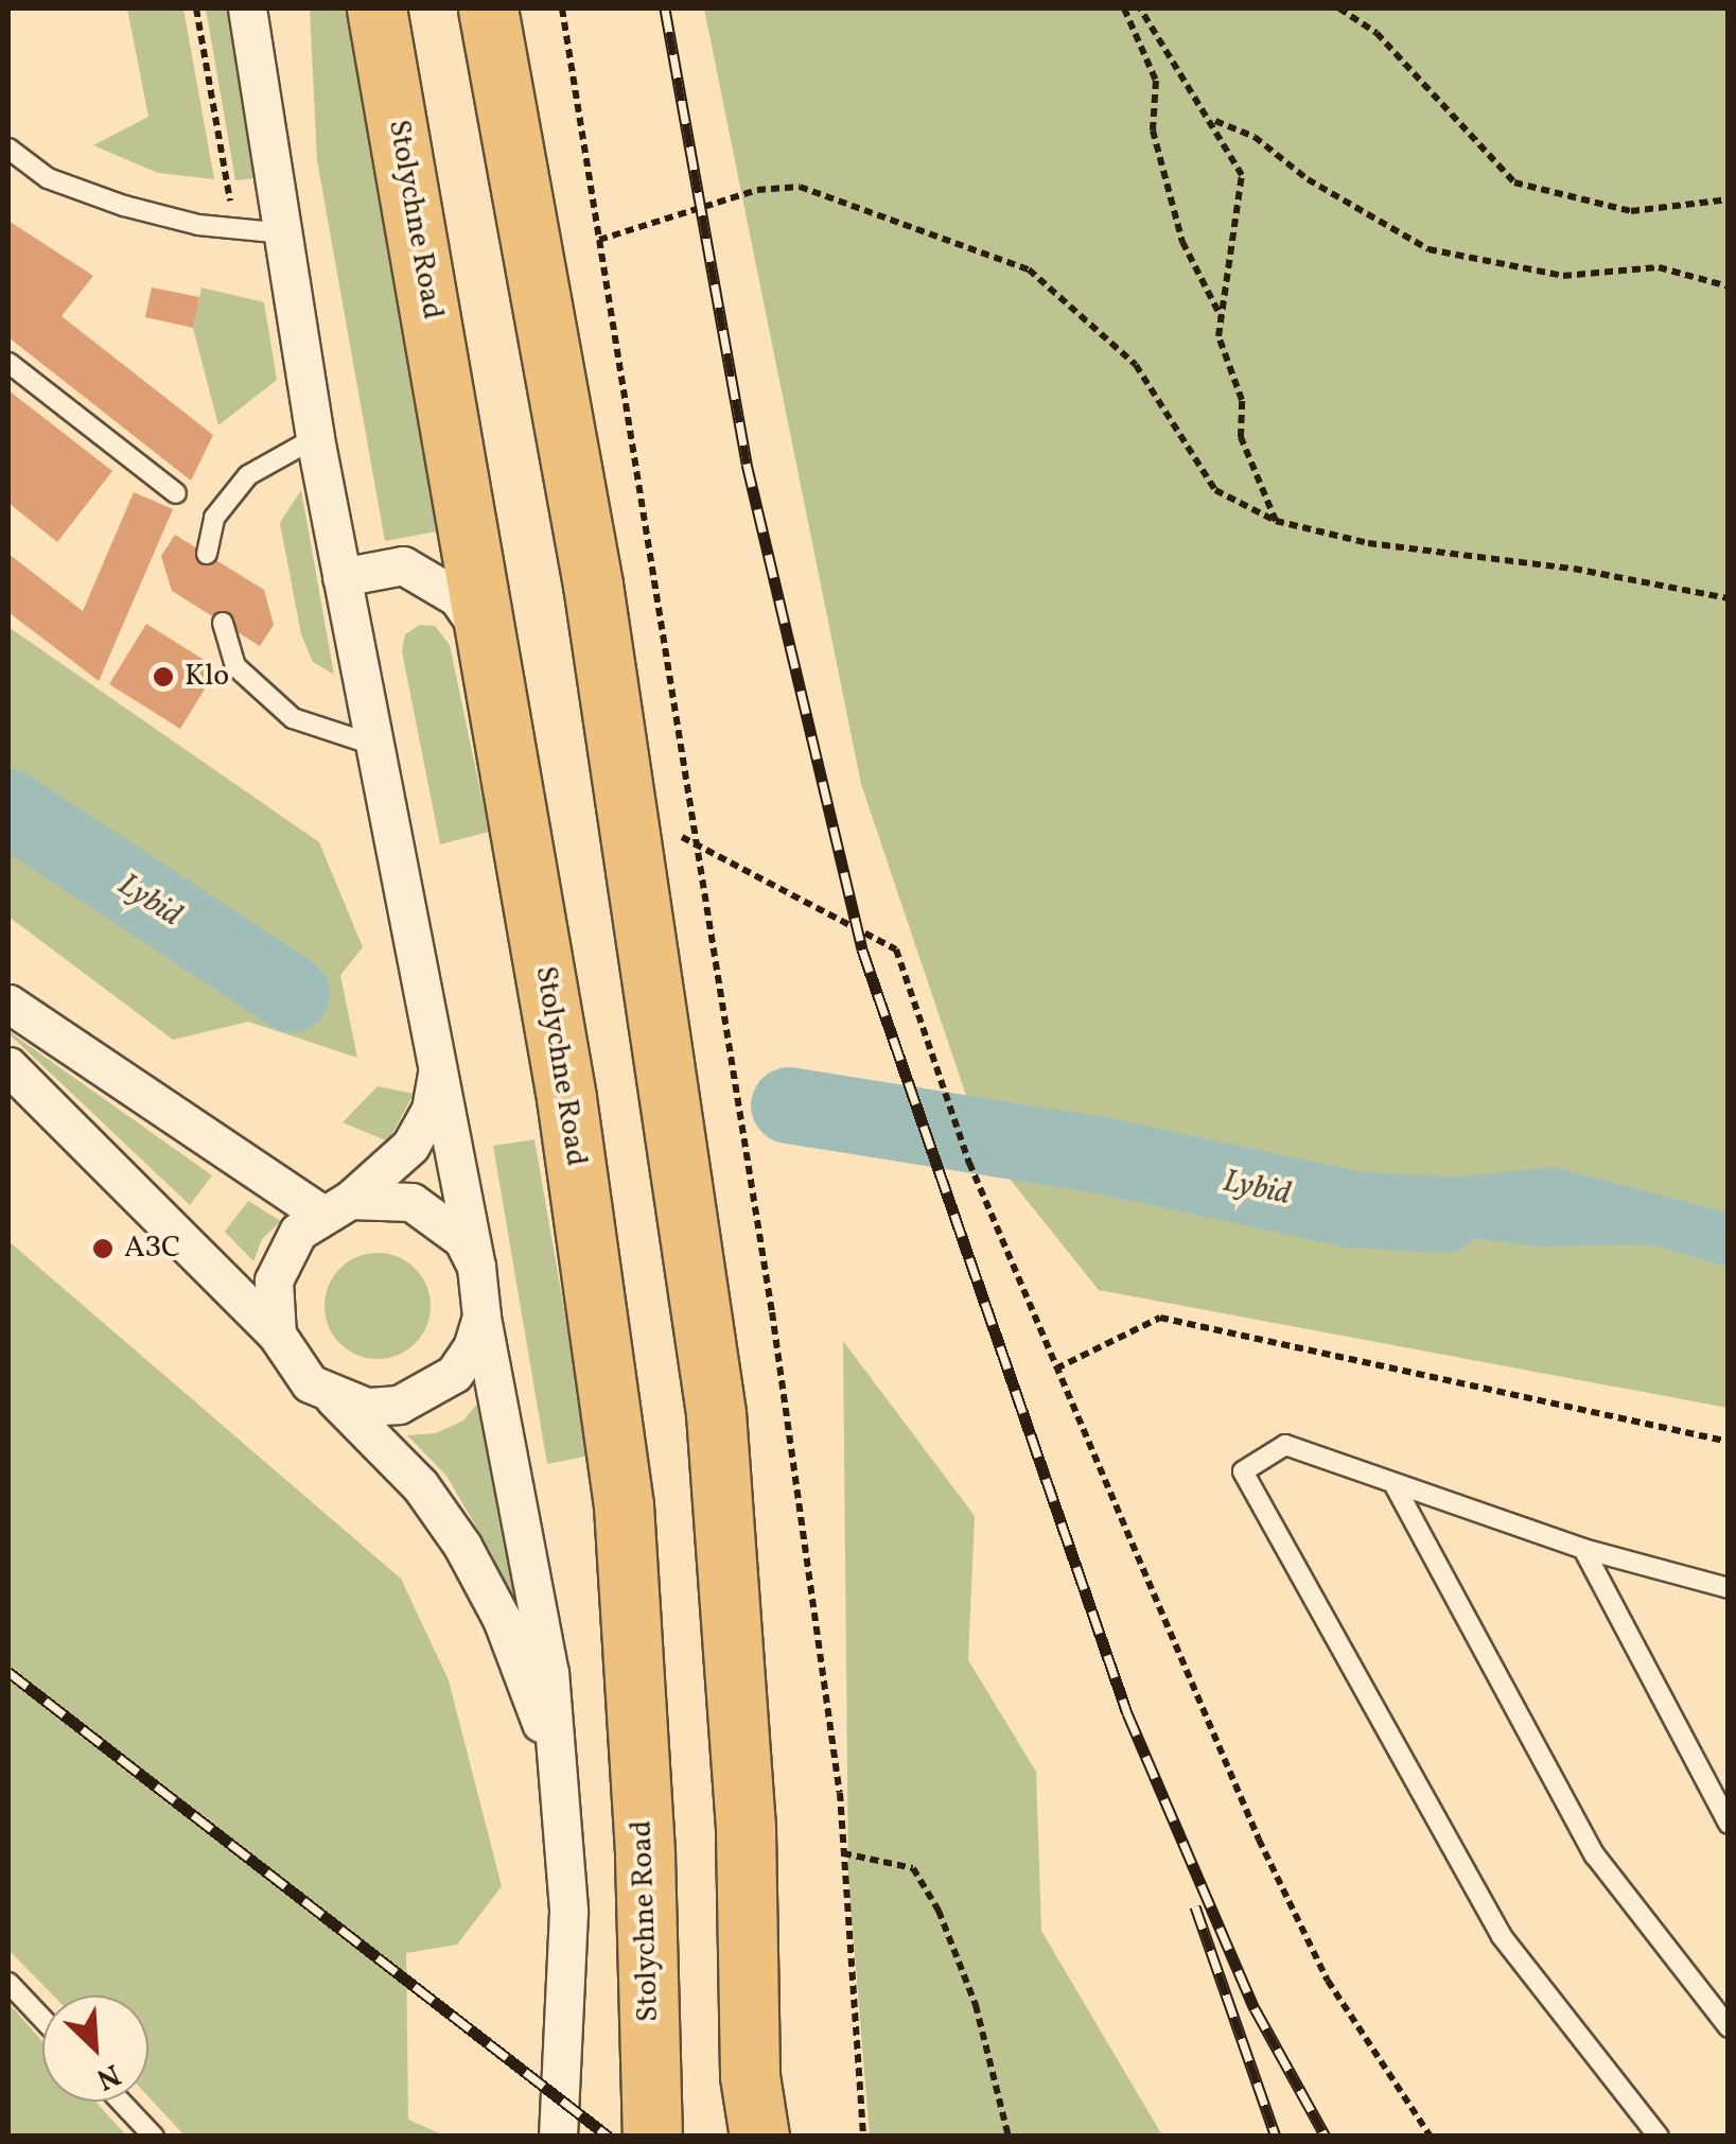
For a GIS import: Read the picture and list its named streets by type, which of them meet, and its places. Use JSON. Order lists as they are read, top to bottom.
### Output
{
  "streets": {
    "highway": ["Stolychne Road"]
  },
  "water": ["Lybid"],
  "places": ["Klo", "АЗС"],
  "north": "bottom right"
}
